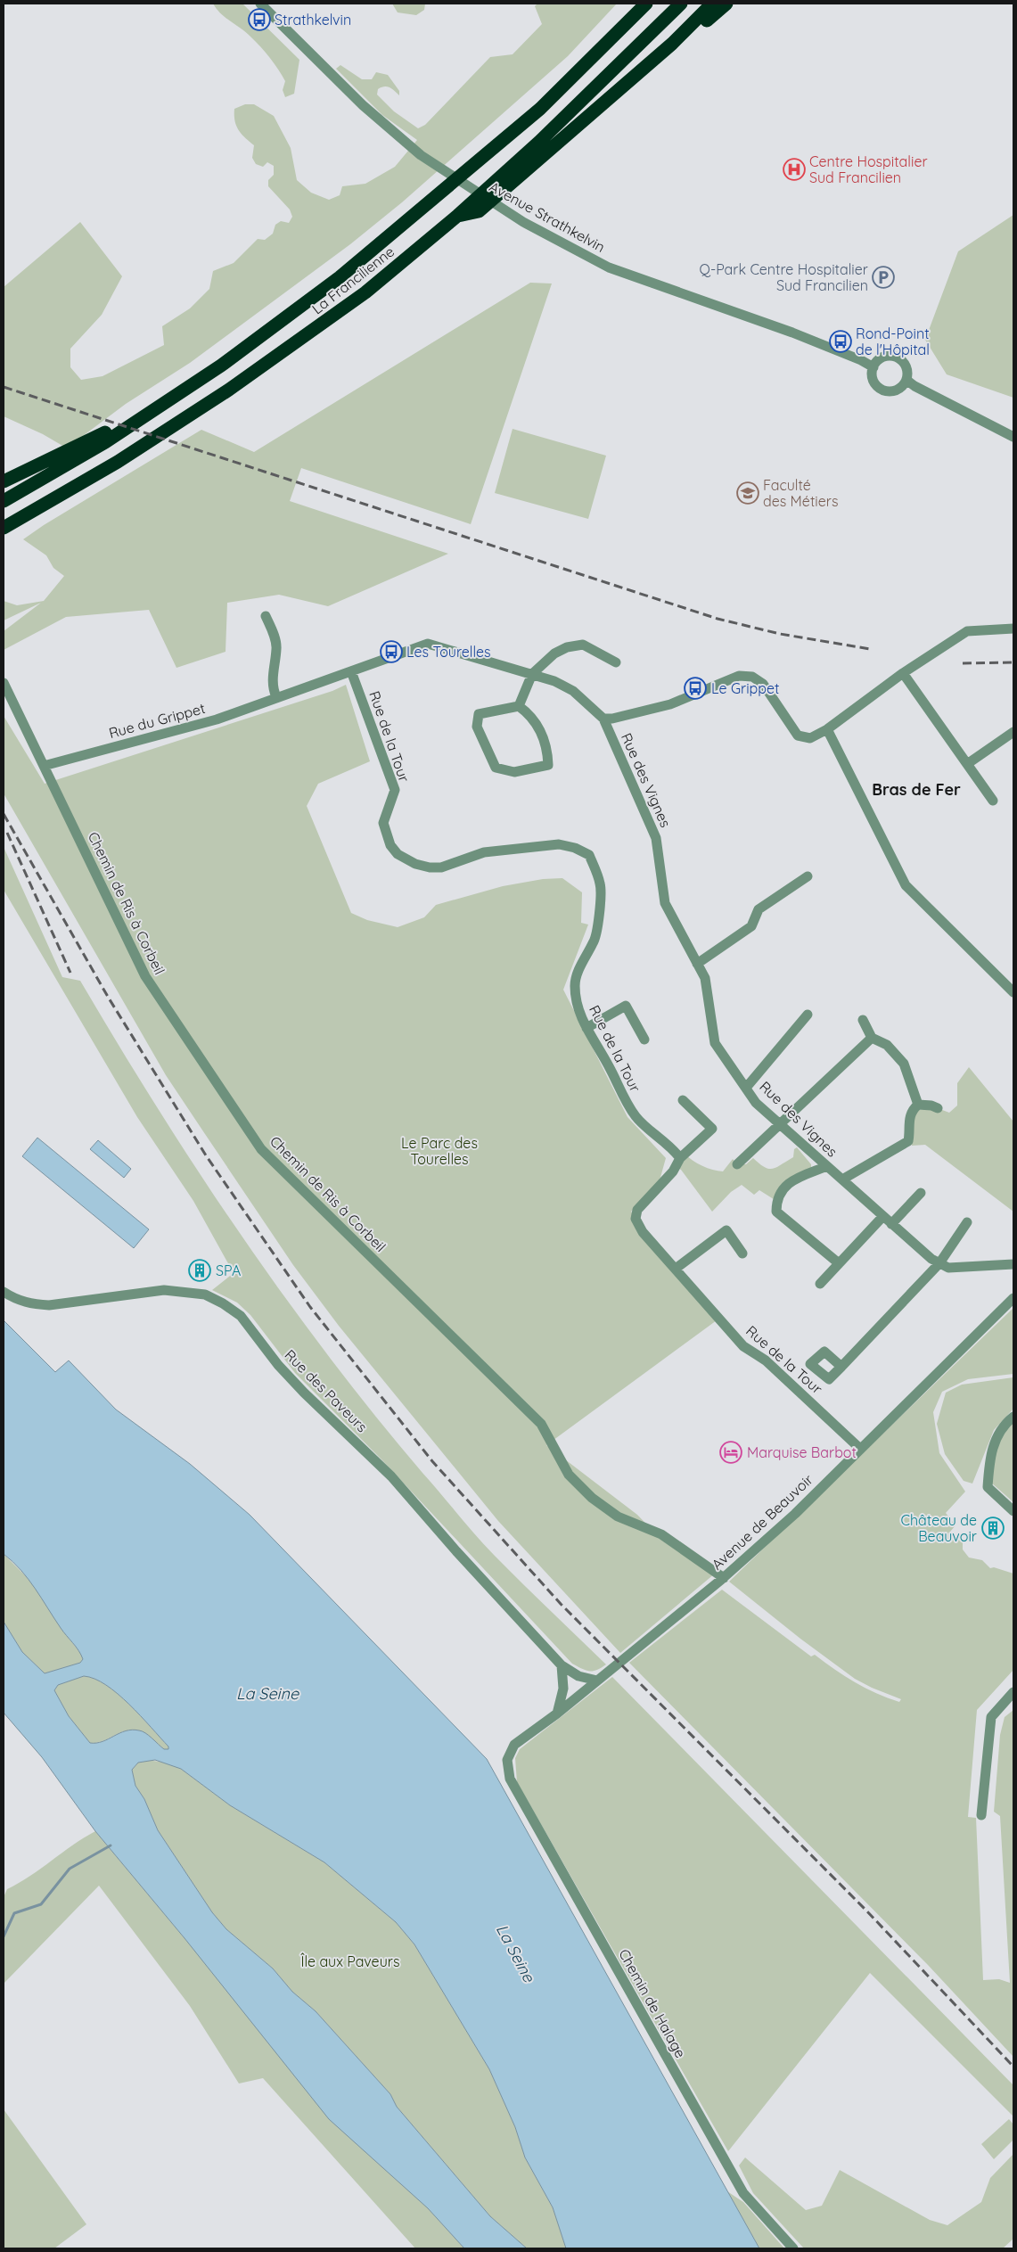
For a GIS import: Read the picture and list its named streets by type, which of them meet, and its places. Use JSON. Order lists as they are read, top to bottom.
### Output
{
  "streets": {
    "highway": ["La Francilienne"],
    "street": [
      "Avenue Strathkelvin",
      "Rue du Grippet",
      "Rue de la Tour",
      "Rue des Vignes",
      "Chemin de Ris à Corbeil",
      "Rue des Paveurs",
      "Avenue de Beauvoir",
      "Chemin de Halage"
    ]
  },
  "crossings": [
    ["Rue du Grippet", "Rue de la Tour"],
    ["Rue du Grippet", "Rue des Vignes"],
    ["Rue du Grippet", "Chemin de Ris à Corbeil"],
    ["Rue de la Tour", "Avenue de Beauvoir"],
    ["Chemin de Ris à Corbeil", "Avenue de Beauvoir"],
    ["Rue des Paveurs", "Avenue de Beauvoir"],
    ["Avenue de Beauvoir", "Chemin de Halage"]
  ],
  "districts": ["Bras de Fer"],
  "water": ["La Seine"],
  "parks": ["Le Parc des Tourelles", "Île aux Paveurs"],
  "places": {
    "bus stop": [
      "Strathkelvin",
      "Rond-Point de l'Hôpital",
      "Les Tourelles",
      "Le Grippet"
    ],
    "hospital": ["Centre Hospitalier Sud Francilien"],
    "parking": ["Q-Park Centre Hospitalier Sud Francilien"],
    "school or university": ["Faculté des Métiers"],
    "building": ["SPA", "Château de Beauvoir"],
    "hotel": ["Marquise Barbot"]
  }
}
